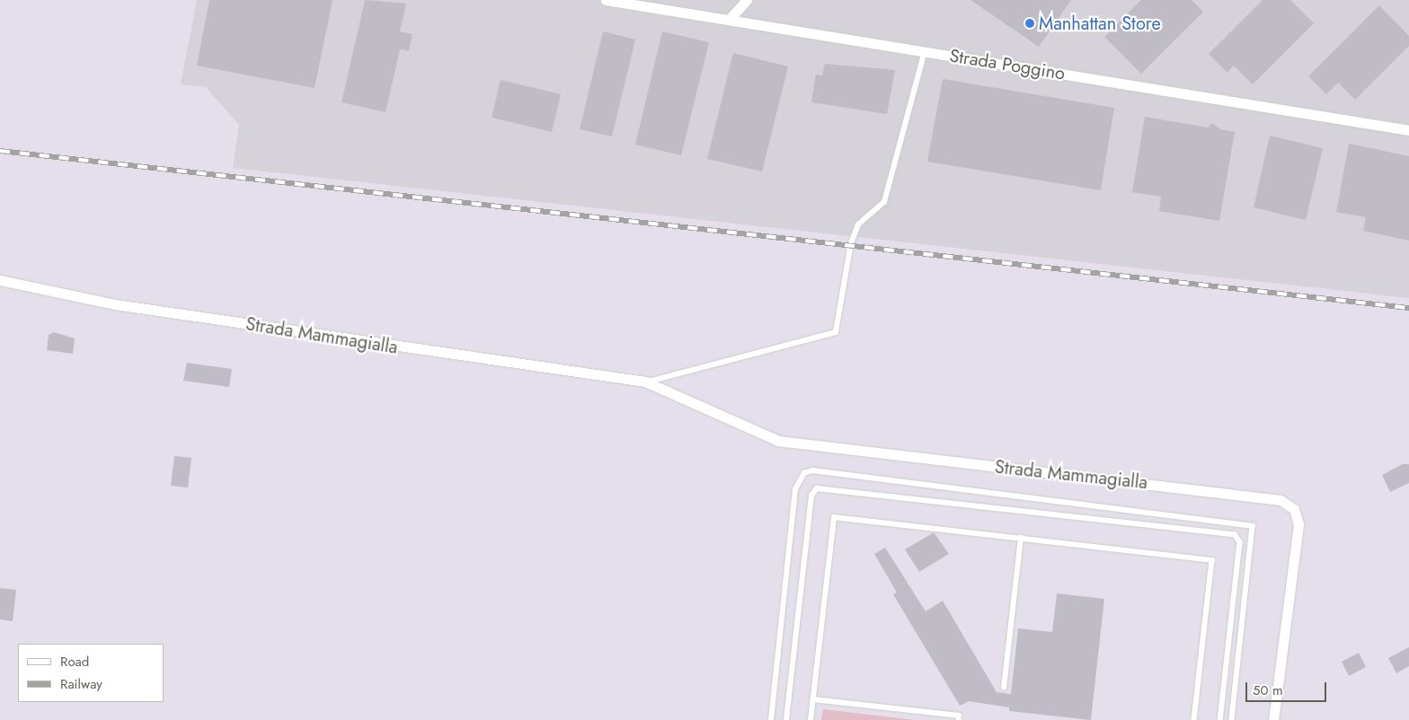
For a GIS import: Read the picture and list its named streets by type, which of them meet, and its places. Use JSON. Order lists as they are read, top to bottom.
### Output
{
  "streets": {
    "street": ["Strada Poggino", "Strada Mammagialla"]
  },
  "crossings": [
    ["Strada Poggino", "Strada Mammagialla"]
  ],
  "places": ["Manhattan Store"],
  "legend": ["Road", "Railway"],
  "scale_bar": "50 m"
}
